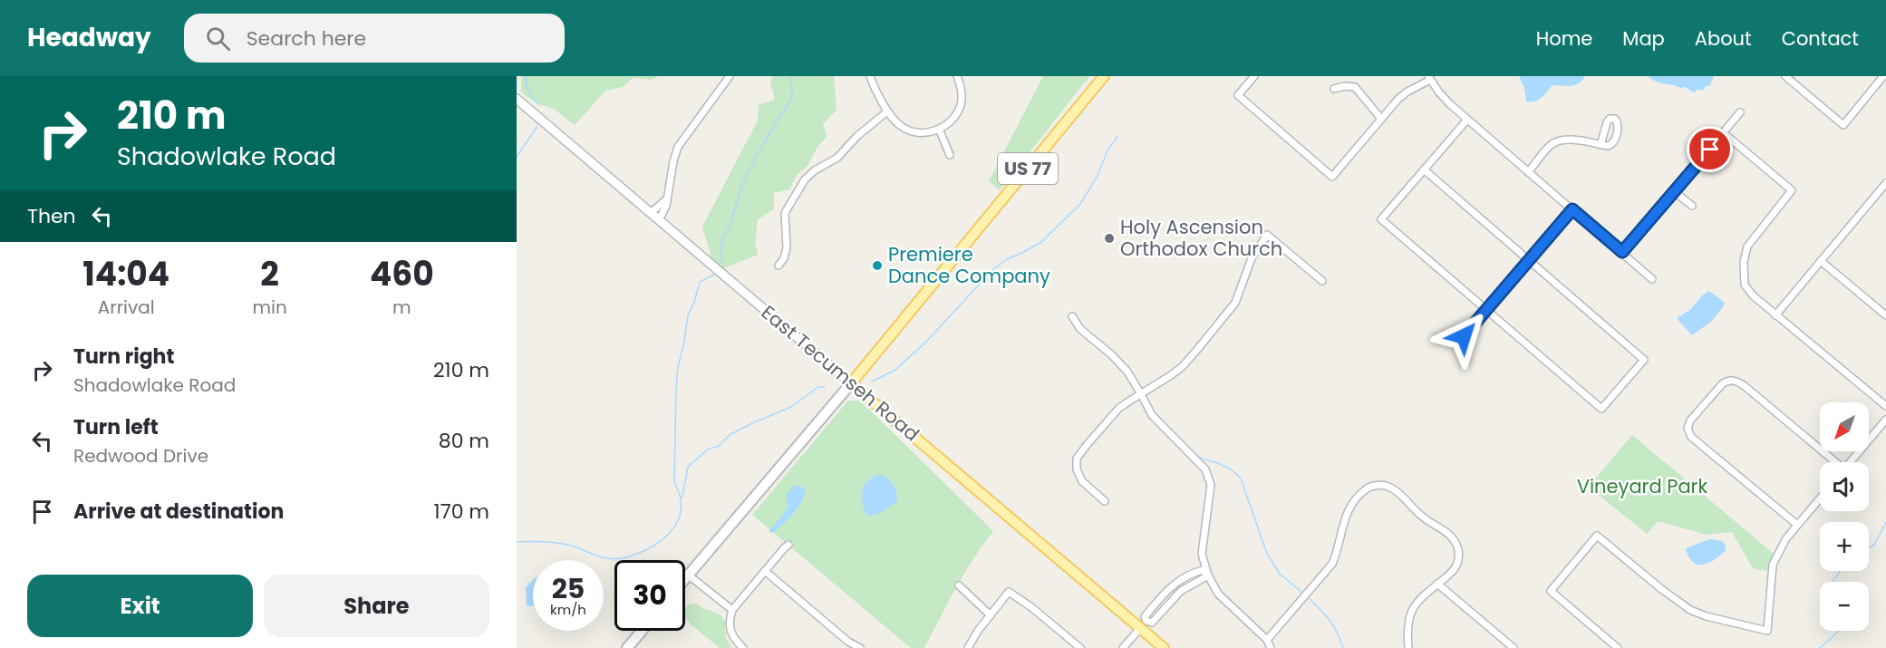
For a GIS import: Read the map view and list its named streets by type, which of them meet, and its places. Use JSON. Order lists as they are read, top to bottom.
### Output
{
  "streets": {
    "main road": ["US 77", "East Tecumseh Road"]
  },
  "crossings": [
    ["US 77", "East Tecumseh Road"]
  ],
  "parks": ["Vineyard Park"],
  "places": ["Holy Ascension Orthodox Church", "Premiere Dance Company"],
  "north": "bottom left",
  "page": {
    "header": "Headway",
    "search": "Search here",
    "nav": [
      "Home",
      "Map",
      "About",
      "Contact"
    ],
    "turn": ["210 m", "Shadowlake Road"],
    "then": "Then",
    "eta": [
      "14:04",
      "Arrival",
      "2",
      "min",
      "460",
      "m"
    ],
    "list": [
      {
        "name": "Turn right",
        "note": "Shadowlake Road",
        "value": "210 m"
      },
      {
        "name": "Turn left",
        "note": "Redwood Drive",
        "value": "80 m"
      },
      {
        "name": "Arrive at destination",
        "value": "170 m"
      }
    ],
    "map_buttons": ["+", "−"],
    "speed": "25 km/h",
    "limit": "30",
    "buttons": ["Exit", "Share"]
  }
}
